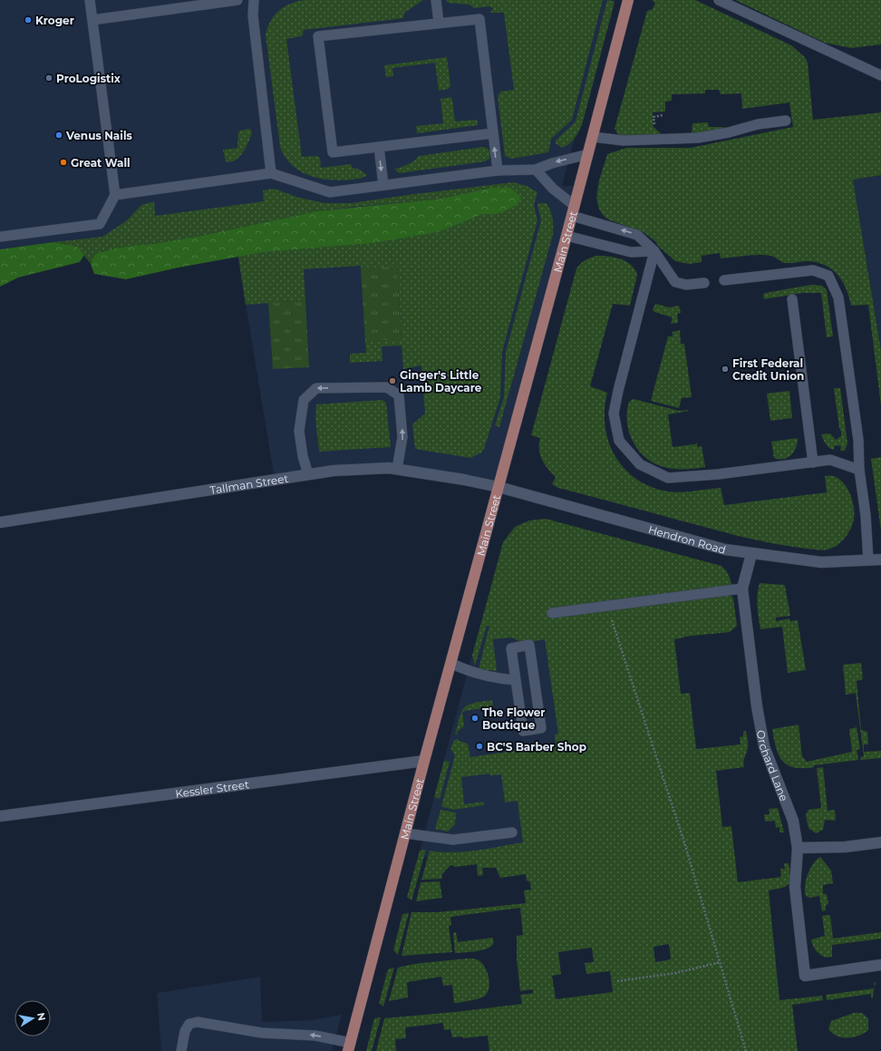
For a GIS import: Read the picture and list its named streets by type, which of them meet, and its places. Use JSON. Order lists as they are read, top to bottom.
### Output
{
  "streets": {
    "main road": ["Main Street"],
    "street": [
      "Tallman Street",
      "Hendron Road",
      "Orchard Lane",
      "Kessler Street"
    ]
  },
  "crossings": [
    ["Main Street", "Tallman Street"],
    ["Main Street", "Hendron Road"],
    ["Main Street", "Kessler Street"],
    ["Tallman Street", "Hendron Road"],
    ["Hendron Road", "Orchard Lane"]
  ],
  "places": [
    "Kroger",
    "ProLogistix",
    "Venus Nails",
    "Great Wall",
    "First Federal Credit Union",
    "Ginger's Little Lamb Daycare",
    "The Flower Boutique",
    "BC'S Barber Shop"
  ],
  "north": "right"
}
